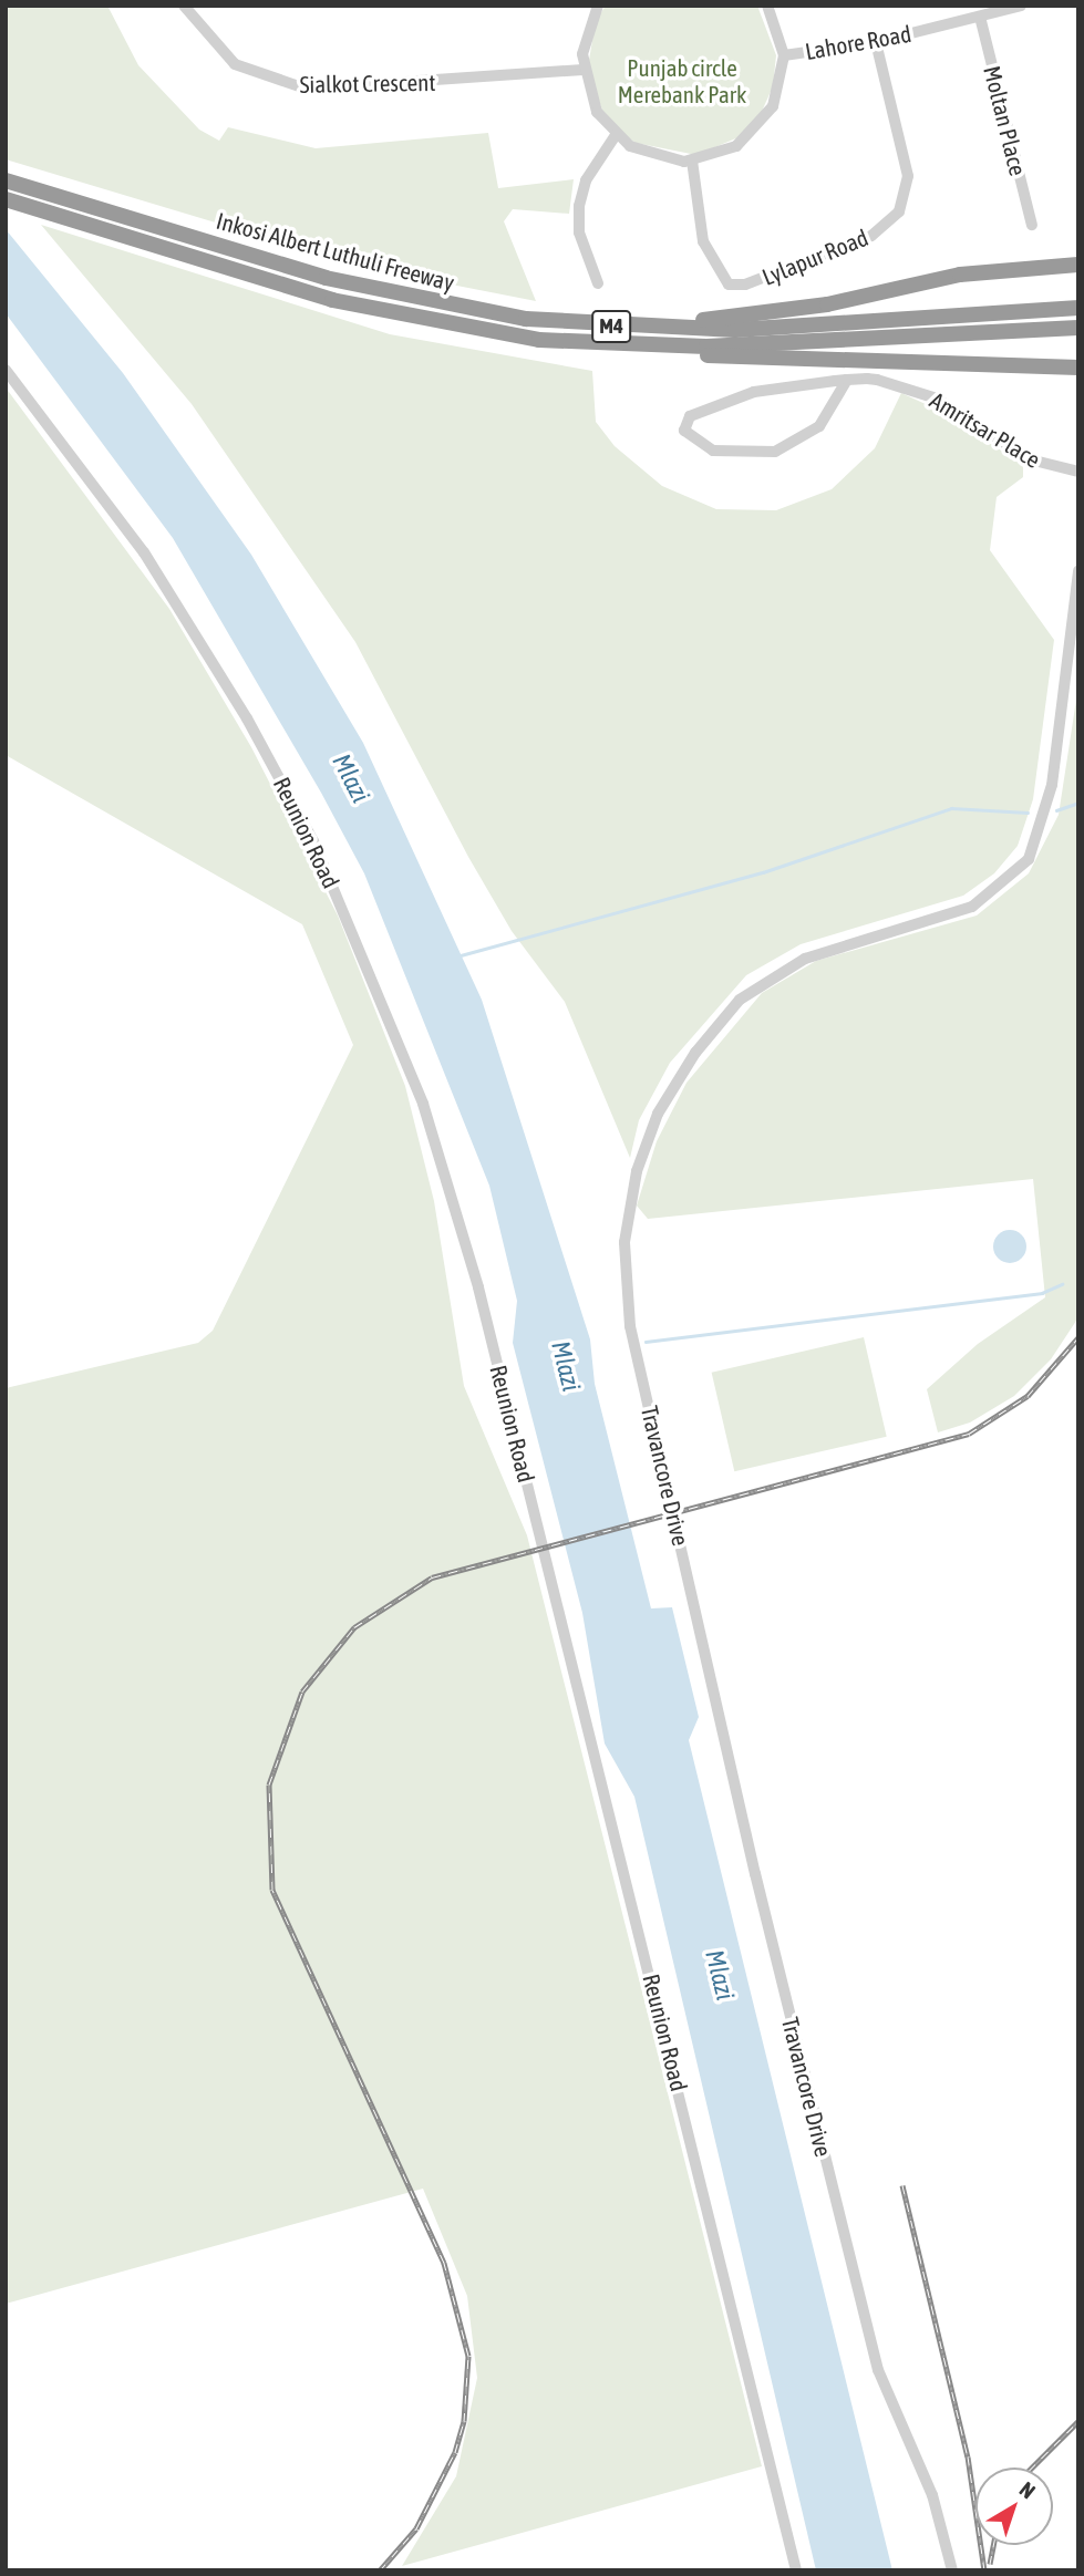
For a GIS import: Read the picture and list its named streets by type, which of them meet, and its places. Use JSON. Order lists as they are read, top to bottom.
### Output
{
  "streets": {
    "highway": ["Inkosi Albert Luthuli Freeway", "M4"],
    "street": [
      "Lahore Road",
      "Sialkot Crescent",
      "Moltan Place",
      "Lylapur Road",
      "Amritsar Place",
      "Reunion Road",
      "Travancore Drive"
    ]
  },
  "crossings": [
    ["Lahore Road", "Moltan Place"],
    ["Lahore Road", "Lylapur Road"]
  ],
  "water": ["Mlazi"],
  "parks": ["Punjab circle Merebank Park"],
  "north": "top right"
}
